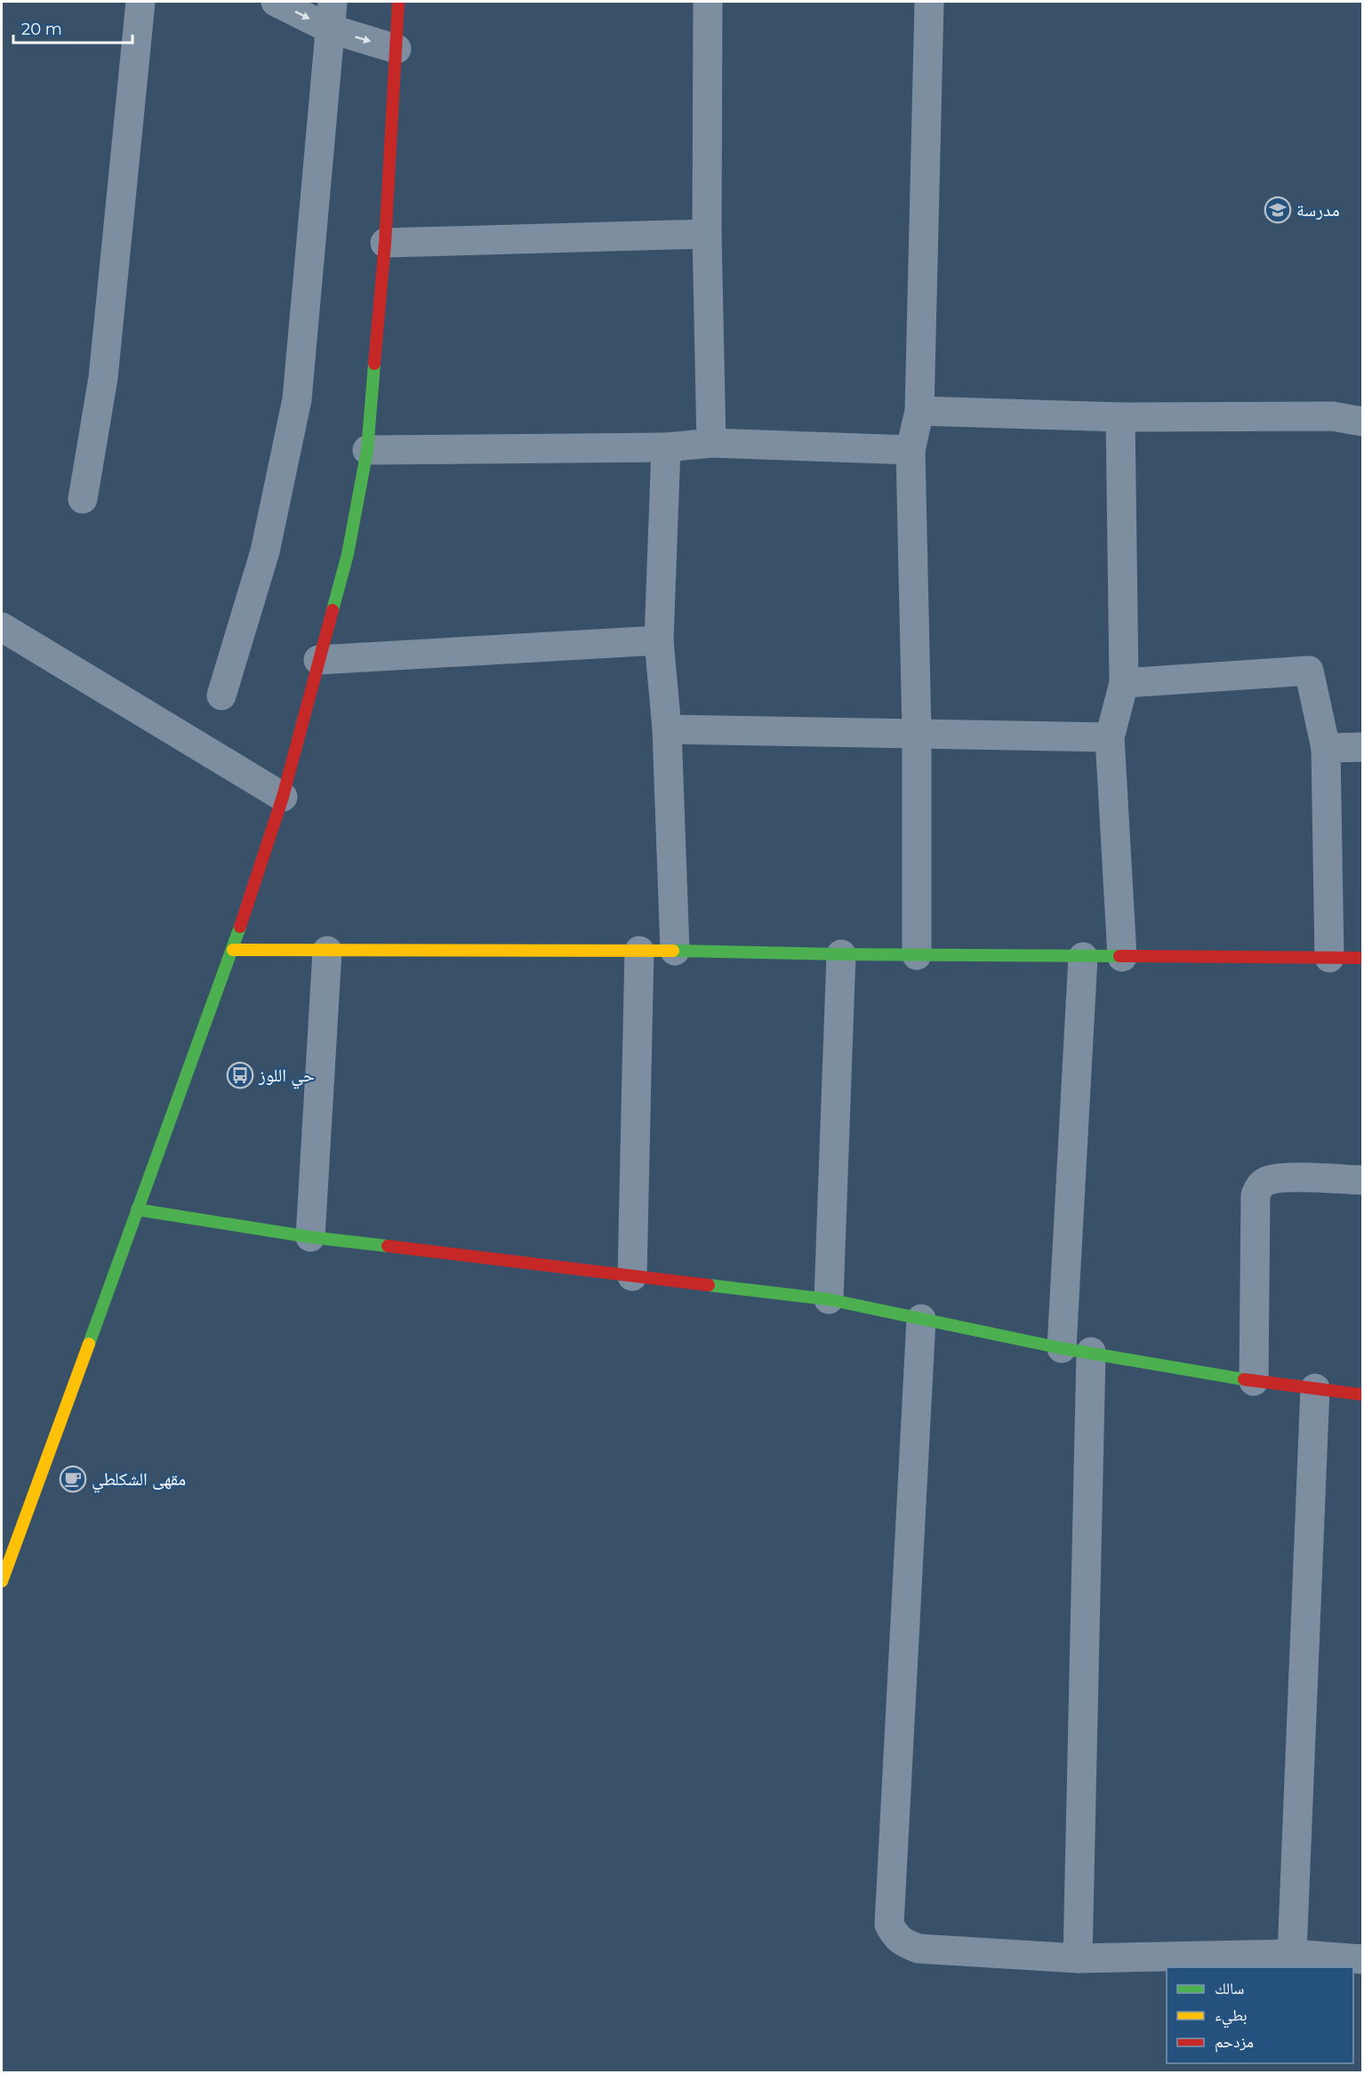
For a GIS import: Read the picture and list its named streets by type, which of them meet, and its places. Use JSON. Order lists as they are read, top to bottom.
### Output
{
  "places": {
    "school or university": ["مدرسة"],
    "bus stop": ["حي اللوز"],
    "cafe": ["مقهى الشكلطي"]
  },
  "legend": ["سالك", "بطيء", "مزدحم"],
  "scale_bar": "20 m"
}
